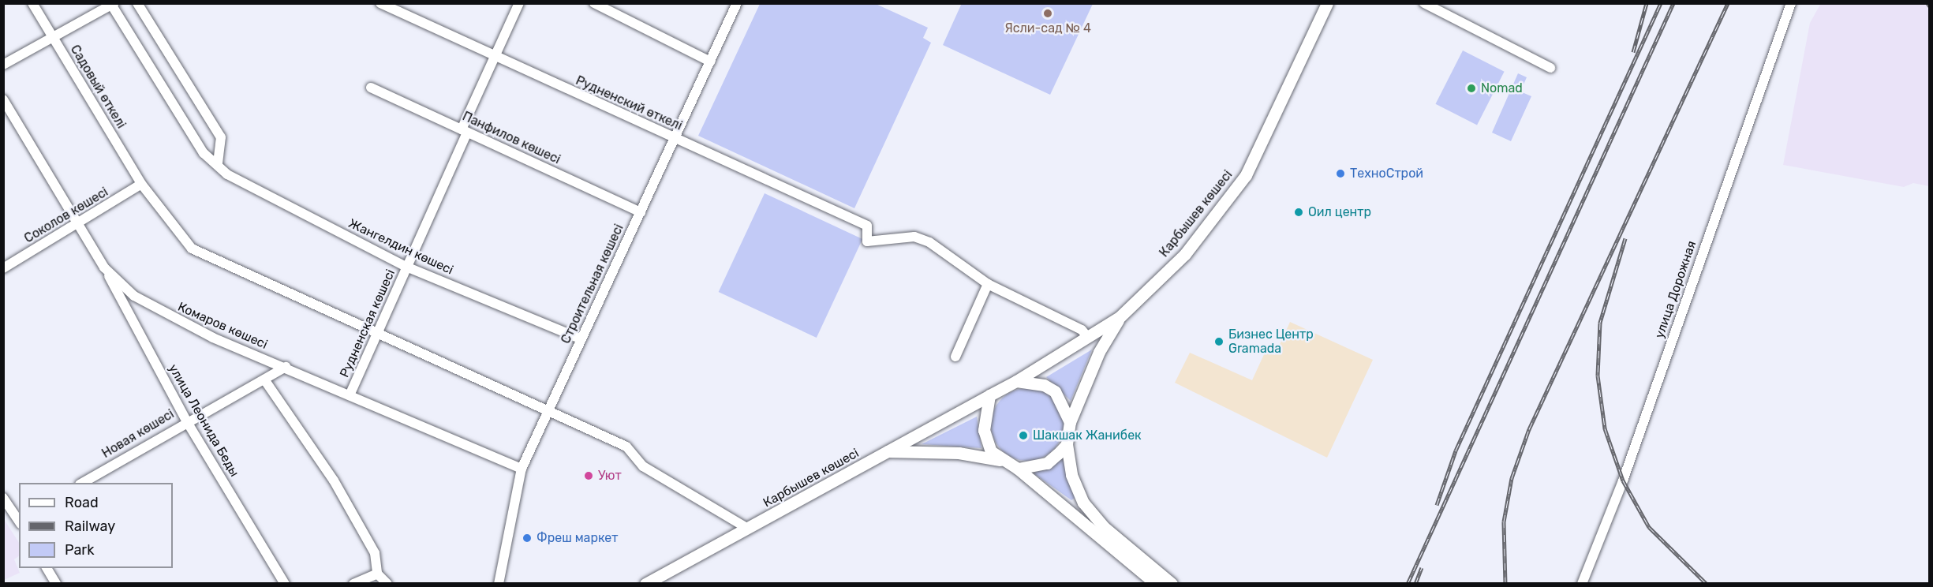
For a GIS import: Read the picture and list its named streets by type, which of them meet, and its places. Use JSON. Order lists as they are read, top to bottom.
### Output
{
  "streets": {
    "main road": ["Карбышев көшесі"],
    "street": [
      "Садовый өткелі",
      "Рудненский өткелі",
      "Панфилов көшесі",
      "Соколов көшесі",
      "Жангелдин көшесі",
      "Строительная көшесі",
      "улица Дорожная",
      "Рудненская көшесі",
      "Комаров көшесі",
      "улица Леонида Беды",
      "Новая көшесі"
    ]
  },
  "crossings": [
    ["Садовый өткелі", "Карбышев көшесі"],
    ["Садовый өткелі", "Соколов көшесі"],
    ["Садовый өткелі", "Строительная көшесі"],
    ["Садовый өткелі", "Рудненская көшесі"],
    ["Рудненский өткелі", "Строительная көшесі"],
    ["Рудненский өткелі", "Рудненская көшесі"],
    ["Панфилов көшесі", "Строительная көшесі"],
    ["Панфилов көшесі", "Рудненская көшесі"],
    ["Соколов көшесі", "Комаров көшесі"],
    ["Жангелдин көшесі", "Строительная көшесі"],
    ["Жангелдин көшесі", "Рудненская көшесі"],
    ["Строительная көшесі", "Комаров көшесі"],
    ["Рудненская көшесі", "Комаров көшесі"],
    ["Комаров көшесі", "улица Леонида Беды"],
    ["Комаров көшесі", "Новая көшесі"],
    ["улица Леонида Беды", "Новая көшесі"]
  ],
  "places": [
    "Ясли-сад № 4",
    "Nomad",
    "ТехноСтрой",
    "Оил центр",
    "Бизнес Центр Gramada",
    "Шакшак Жанибек",
    "Уют",
    "Фреш маркет"
  ],
  "legend": ["Road", "Railway", "Park"]
}
